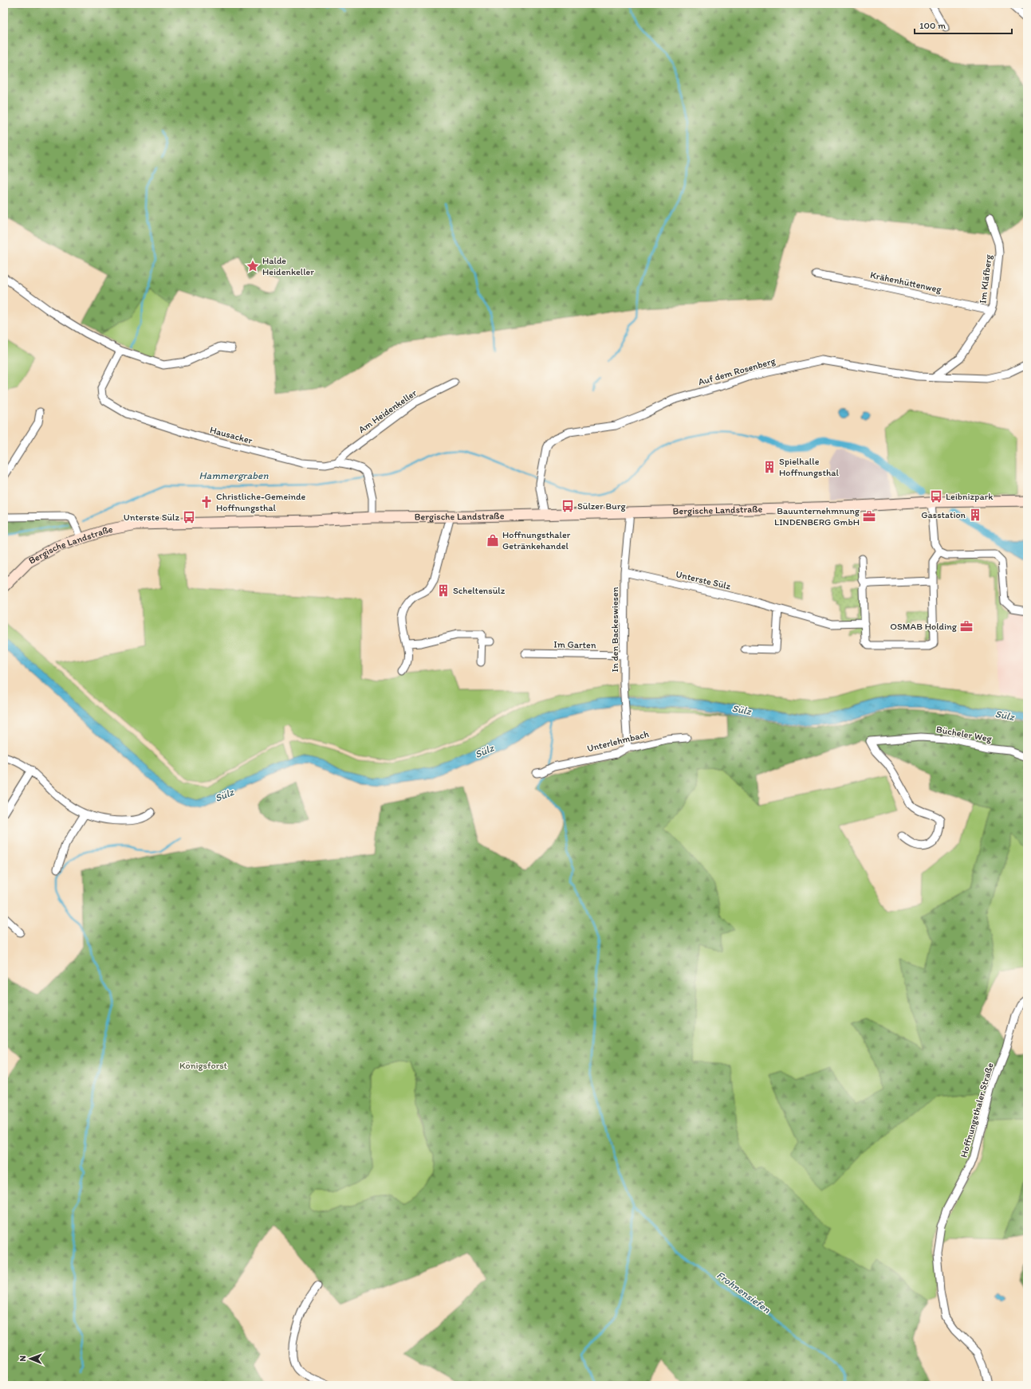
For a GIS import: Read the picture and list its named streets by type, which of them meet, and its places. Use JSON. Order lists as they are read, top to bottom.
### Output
{
  "streets": {
    "main road": ["Bergische Landstraße"],
    "street": [
      "Im Kläfberg",
      "Krähenhüttenweg",
      "Auf dem Rosenberg",
      "Am Heidenkeller",
      "Hausacker",
      "Unterste Sülz",
      "In den Backeswiesen",
      "Im Garten",
      "Bücheler Weg",
      "Unterlehmbach",
      "Hoffnungsthaler Straße"
    ]
  },
  "crossings": [
    ["Im Kläfberg", "Krähenhüttenweg"],
    ["Im Kläfberg", "Auf dem Rosenberg"],
    ["Auf dem Rosenberg", "Bergische Landstraße"],
    ["Am Heidenkeller", "Hausacker"],
    ["Hausacker", "Bergische Landstraße"],
    ["Bergische Landstraße", "In den Backeswiesen"],
    ["Unterste Sülz", "In den Backeswiesen"],
    ["In den Backeswiesen", "Im Garten"],
    ["In den Backeswiesen", "Unterlehmbach"]
  ],
  "water": ["Hammergraben", "Sülz", "Frohnensiefen"],
  "parks": ["Königsforst"],
  "places": {
    "place": ["Halde Heidenkeller"],
    "building": ["Spielhalle Hoffnungsthal", "Gasstation", "Scheltensülz"],
    "bus stop": ["Leibnizpark", "Sülzer Burg", "Unterste Sülz"],
    "church": ["Christliche-Gemeinde Hoffnungsthal"],
    "office": ["Bauunternehmnung LINDENBERG GmbH", "OSMAB Holding"],
    "shop": ["Hoffnungsthaler Getränkehandel"]
  },
  "scale_bar": "100 m",
  "north": "left"
}
